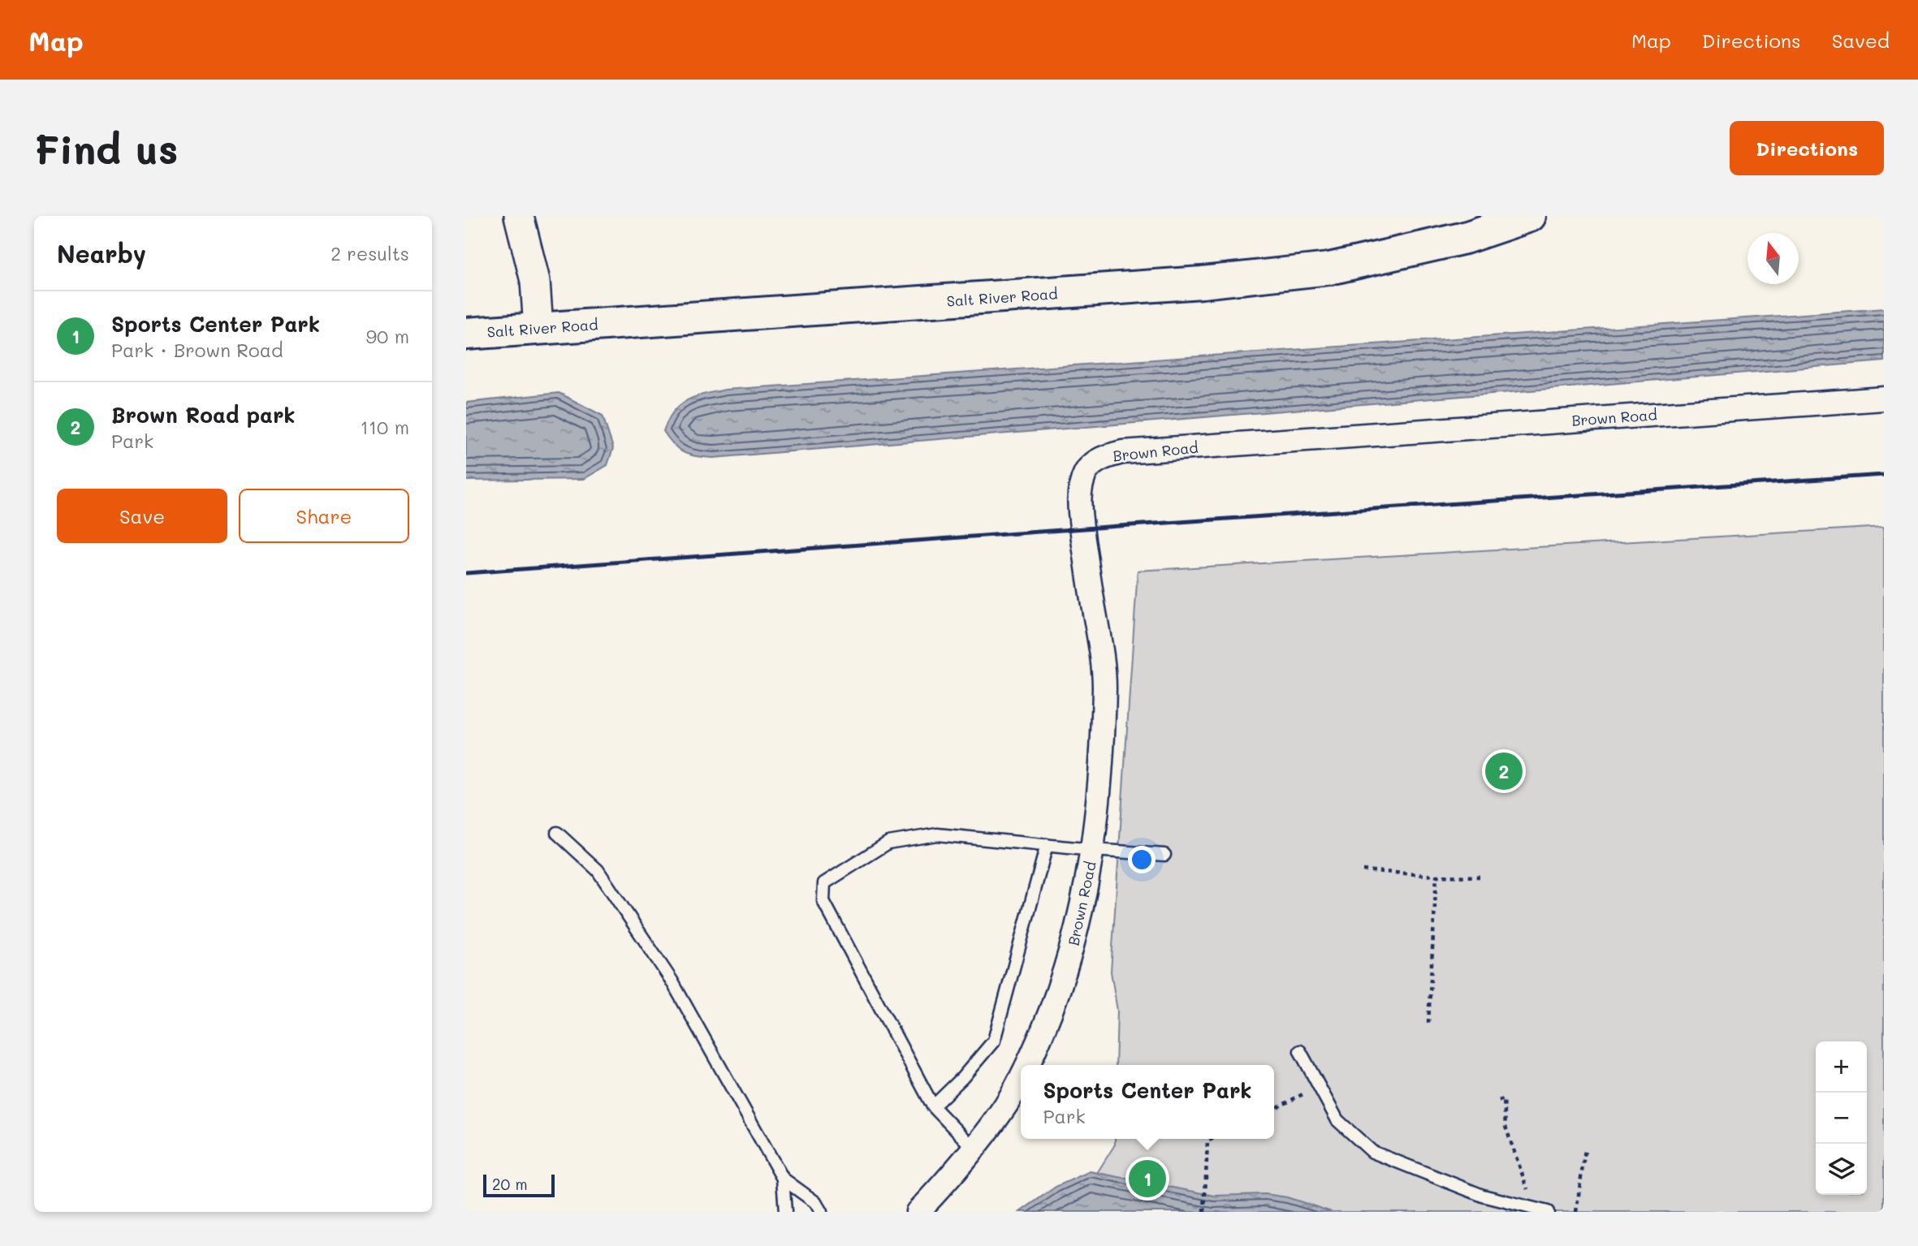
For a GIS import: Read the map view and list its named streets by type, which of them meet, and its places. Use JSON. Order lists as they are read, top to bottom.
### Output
{
  "streets": {
    "main road": ["Salt River Road"],
    "street": ["Brown Road"]
  },
  "scale_bar": "20 m",
  "north": "top",
  "page": {
    "header": "Map",
    "nav": ["Map", "Directions", "Saved"],
    "buttons": [
      "Directions",
      ["Save", "Share"]
    ],
    "title": "Find us",
    "heading": ["Nearby", "2 results"],
    "list": [
      {
        "mark": "1",
        "name": "Sports Center Park",
        "note": "Park · Brown Road",
        "value": "90 m"
      },
      {
        "mark": "2",
        "name": "Brown Road park",
        "note": "Park",
        "value": "110 m"
      }
    ],
    "pins": ["2", "1"],
    "map_buttons": ["+", "−"],
    "popup": ["Sports Center Park", "Park"],
    "scale": "20 m"
  }
}
